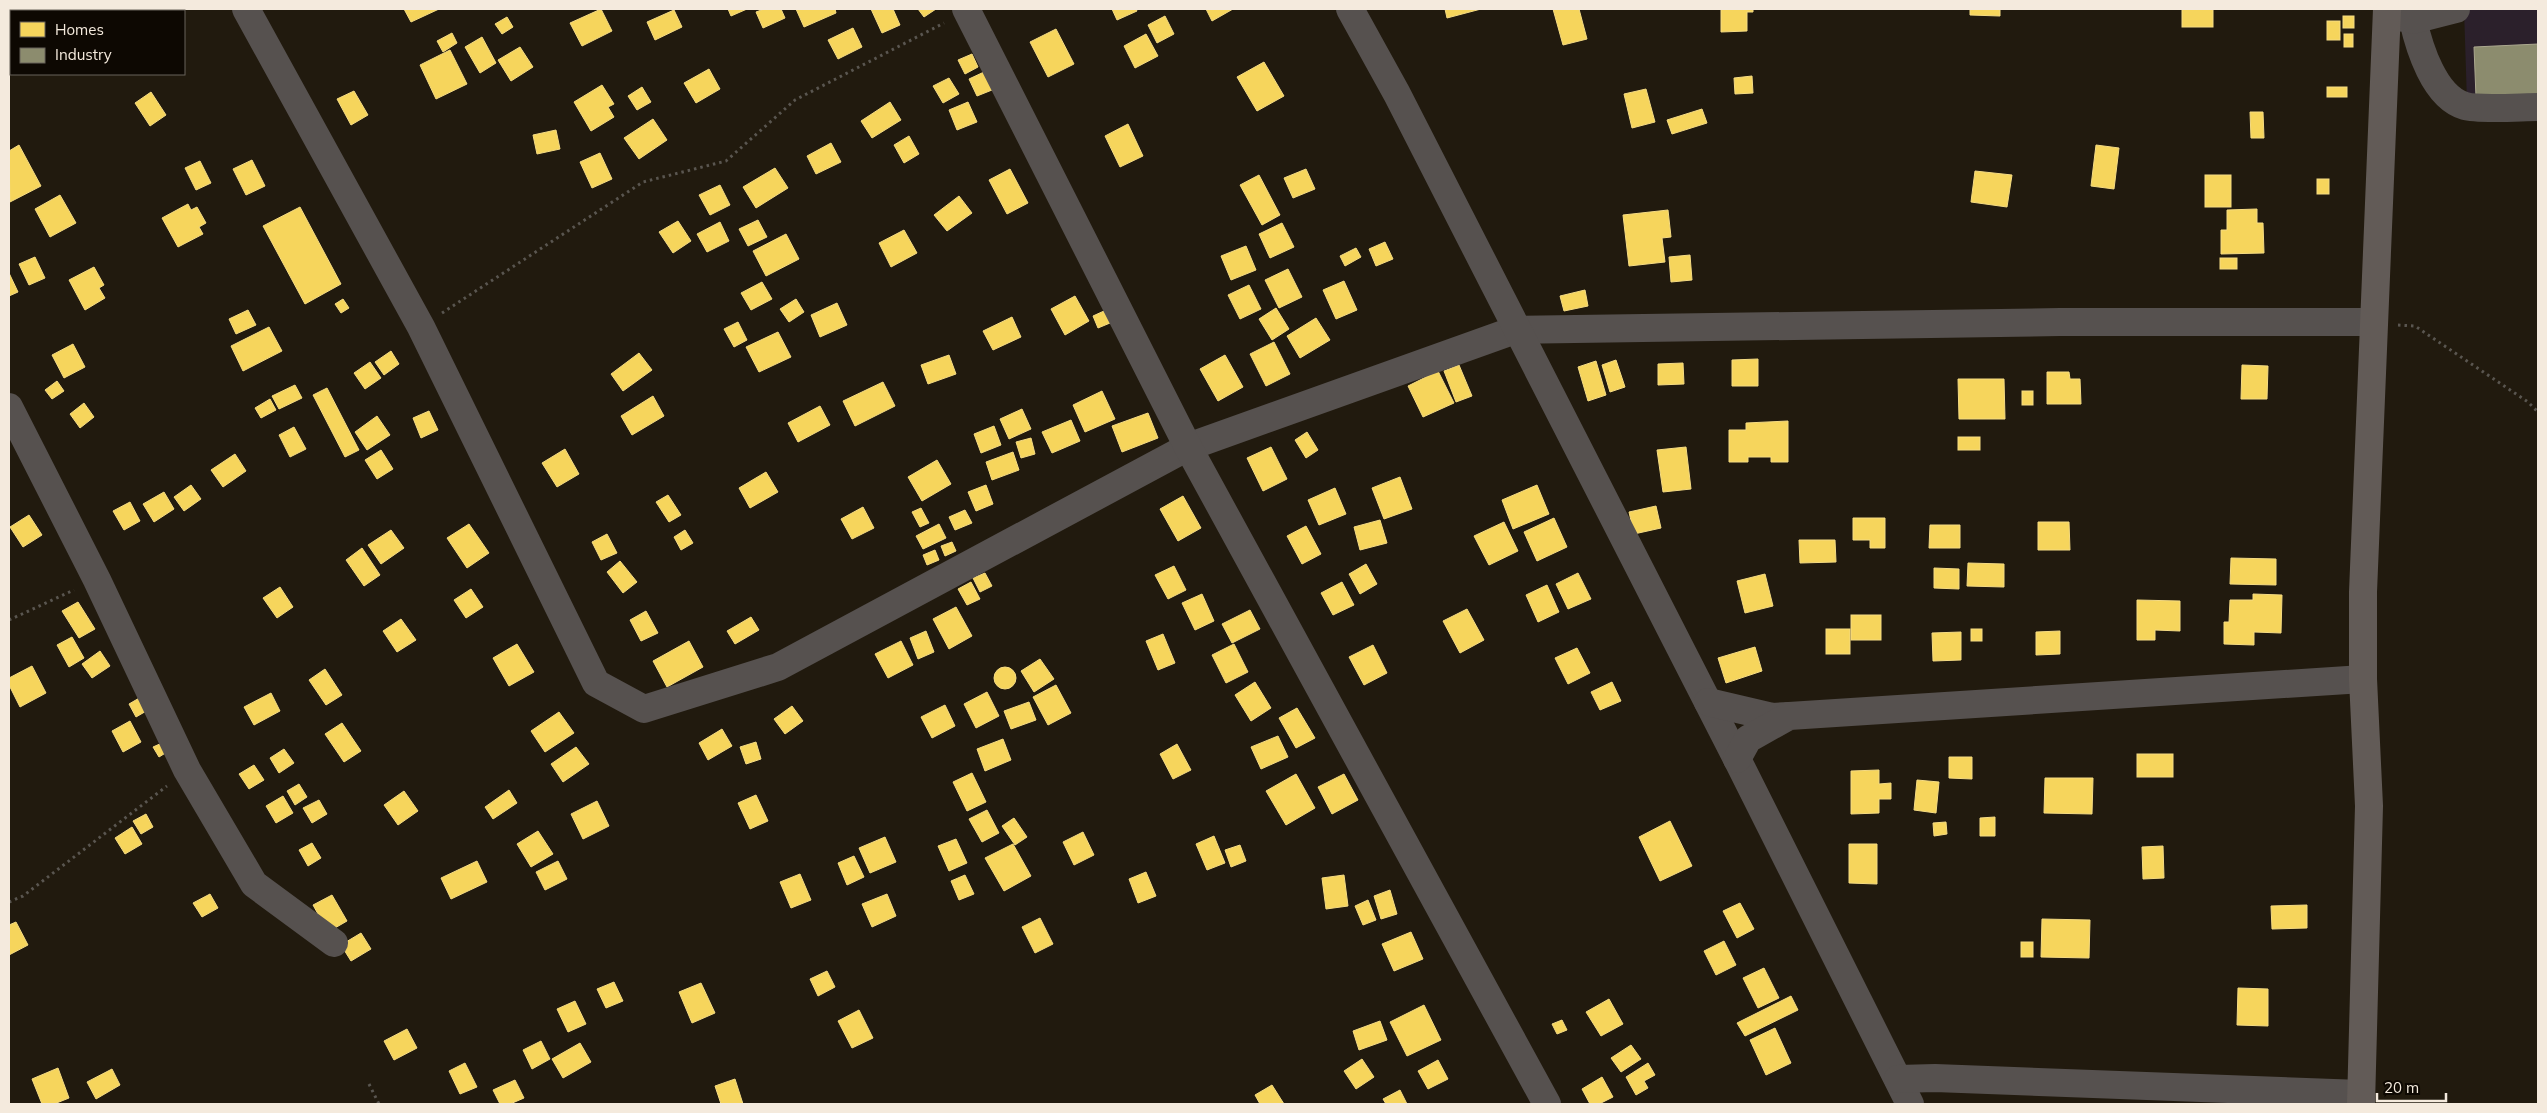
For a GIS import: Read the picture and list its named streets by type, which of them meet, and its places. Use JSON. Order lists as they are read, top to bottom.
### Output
{
  "legend": ["Homes", "Industry"],
  "scale_bar": "20 m"
}
